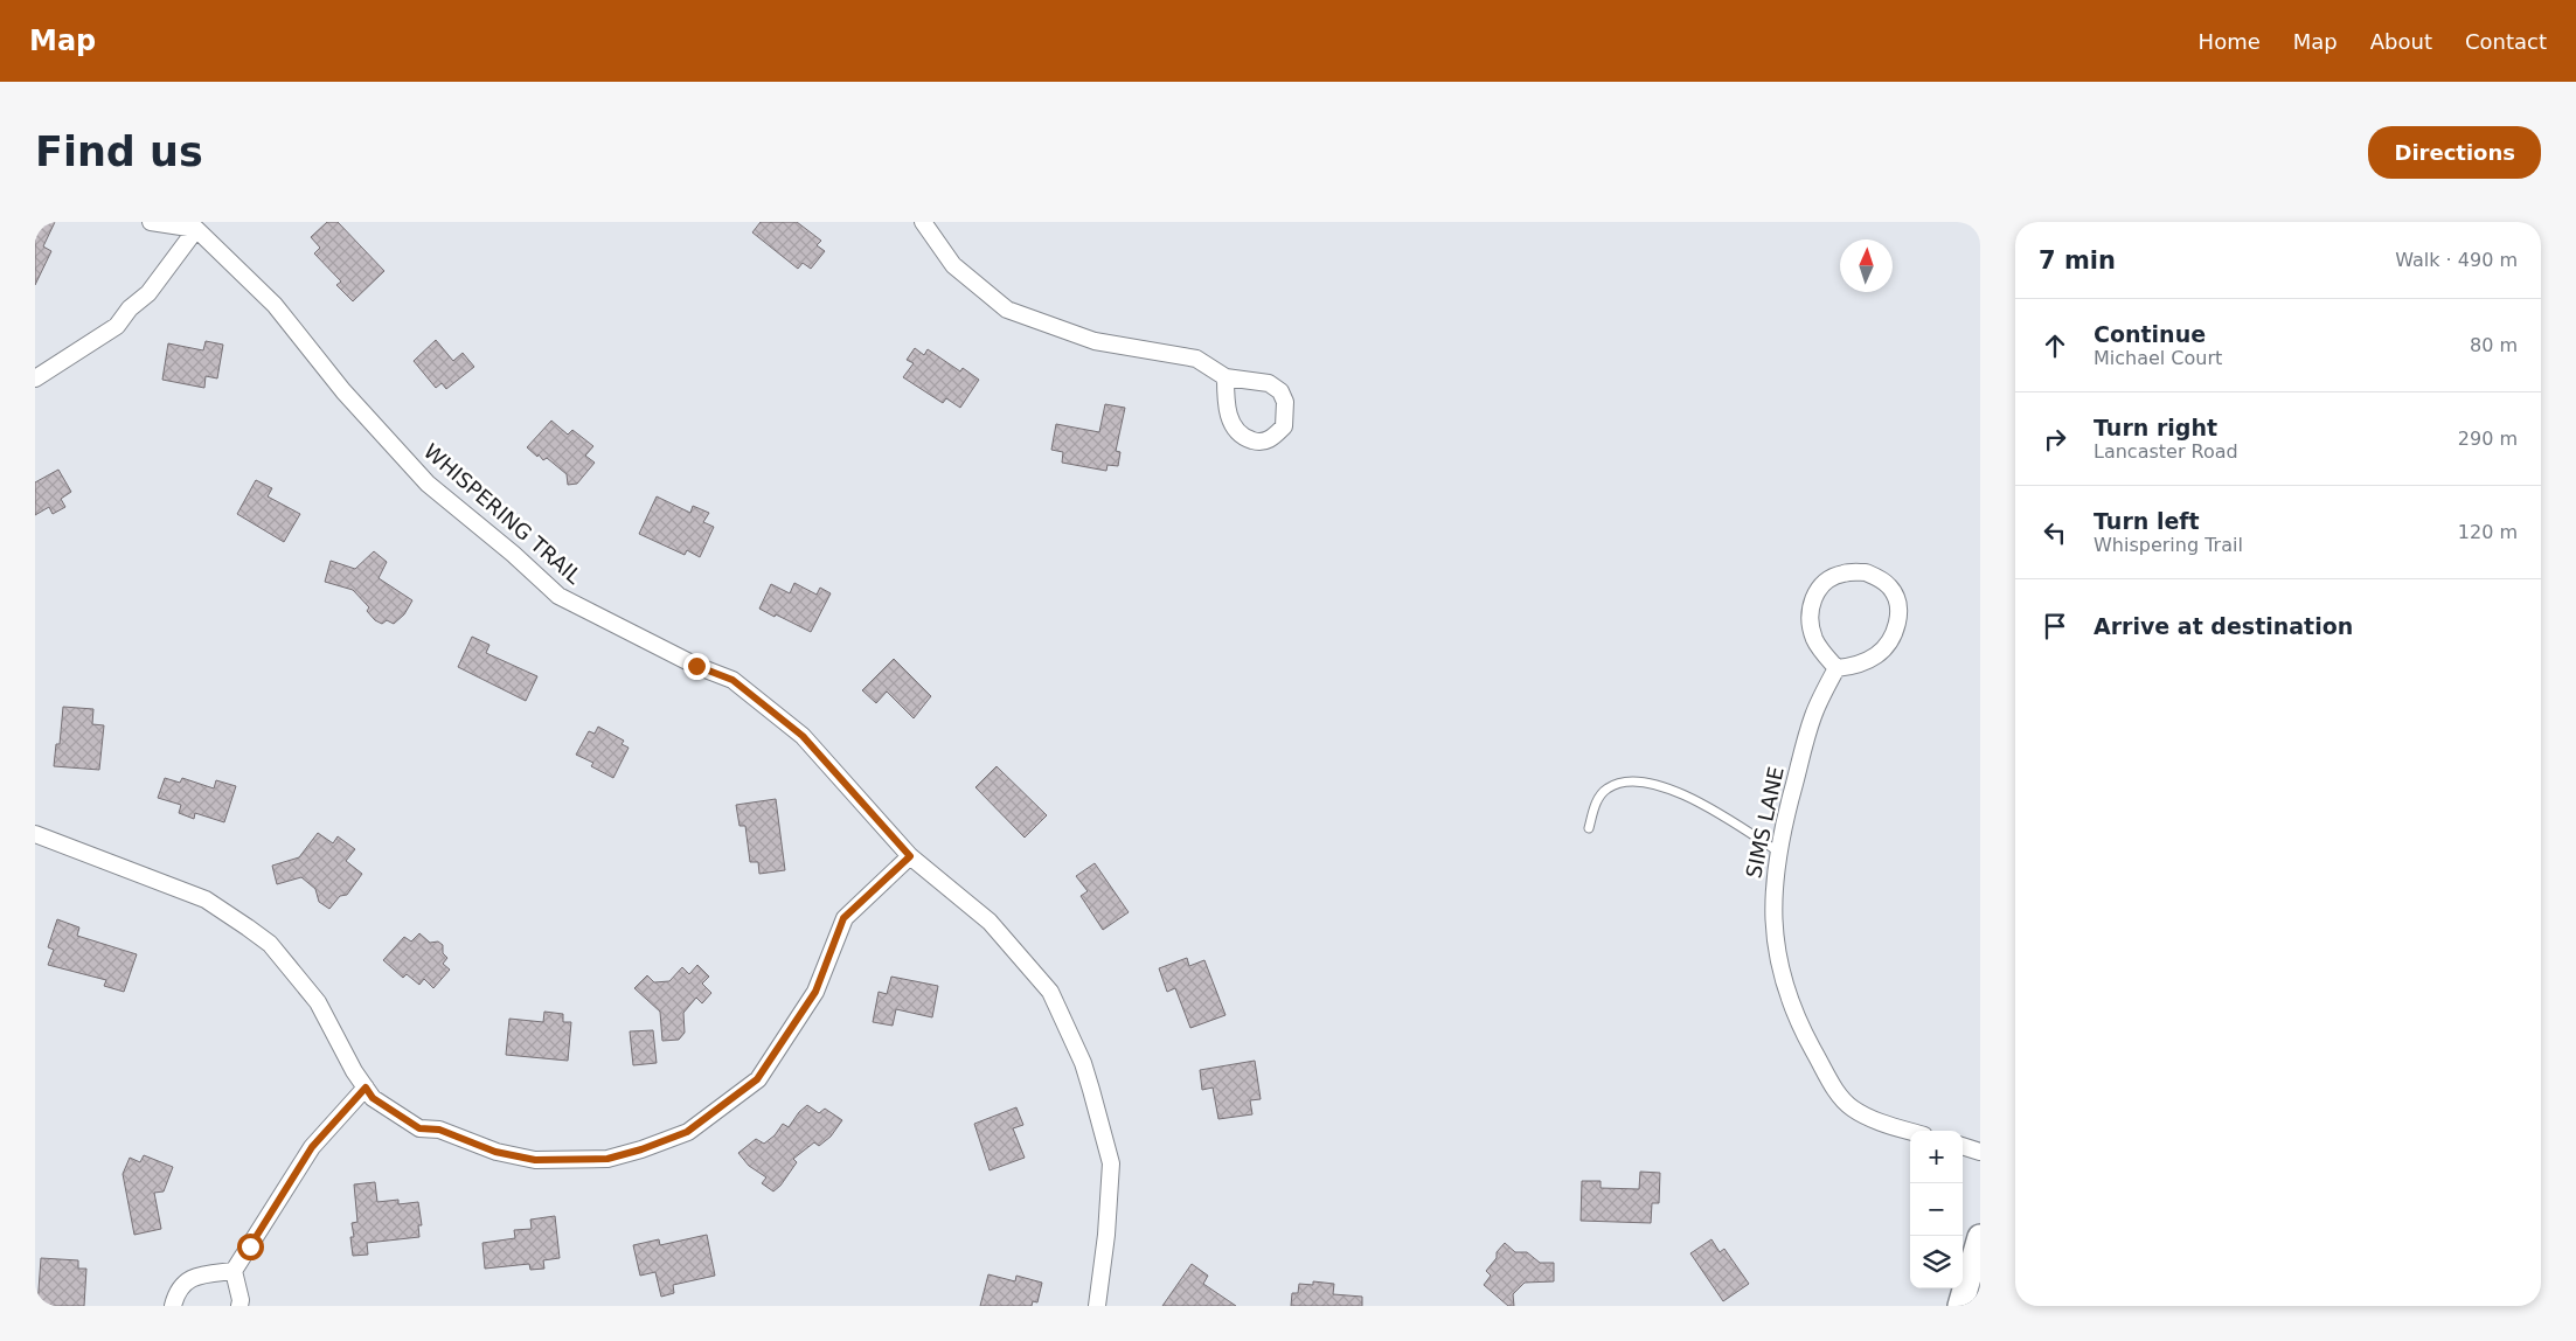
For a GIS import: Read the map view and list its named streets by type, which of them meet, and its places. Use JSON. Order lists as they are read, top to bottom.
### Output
{
  "streets": {
    "street": ["WHISPERING TRAIL", "SIMS LANE"]
  },
  "north": "top",
  "page": {
    "header": "Map",
    "nav": [
      "Home",
      "Map",
      "About",
      "Contact"
    ],
    "buttons": "Directions",
    "title": "Find us",
    "heading": ["7 min", "Walk · 490 m"],
    "list": [
      ["Continue", "Michael Court", "80 m"],
      ["Turn right", "Lancaster Road", "290 m"],
      ["Turn left", "Whispering Trail", "120 m"],
      "Arrive at destination"
    ],
    "map_buttons": ["+", "−"]
  }
}
